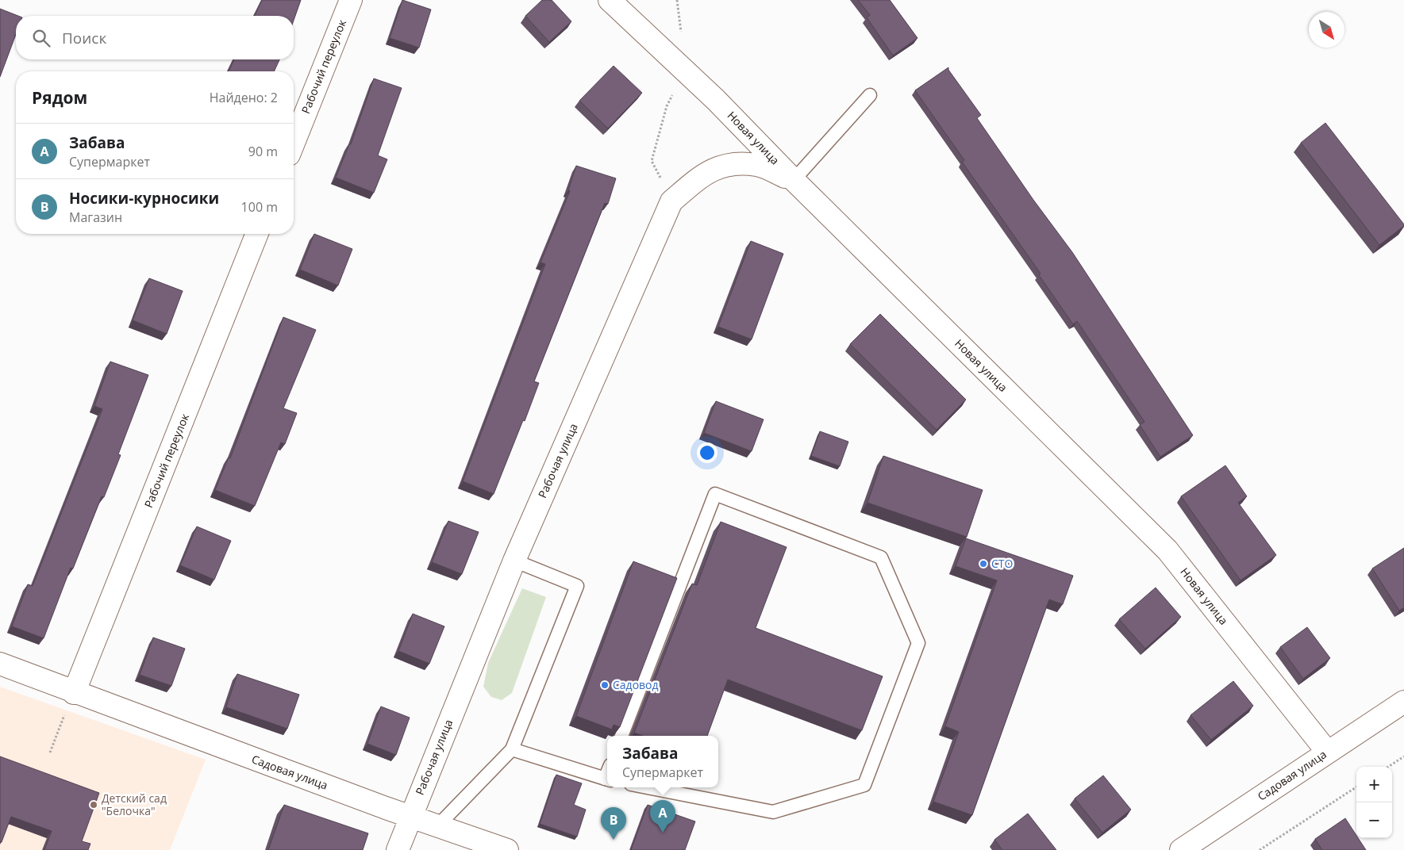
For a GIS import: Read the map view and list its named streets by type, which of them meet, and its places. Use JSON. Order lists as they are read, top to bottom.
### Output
{
  "streets": {
    "street": [
      "Рабочий переулок",
      "Новая улица",
      "Рабочая улица",
      "Садовая улица"
    ]
  },
  "crossings": [
    ["Рабочий переулок", "Садовая улица"],
    ["Новая улица", "Рабочая улица"],
    ["Новая улица", "Садовая улица"],
    ["Рабочая улица", "Садовая улица"]
  ],
  "places": ["СТО", "Садовод", "Детский сад \"Белочка\""],
  "north": "bottom right",
  "page": {
    "search": "Поиск",
    "heading": ["Рядом", "Найдено: 2"],
    "list": [
      {
        "mark": "A",
        "name": "Забава",
        "note": "Супермаркет",
        "value": "90 m"
      },
      {
        "mark": "B",
        "name": "Носики-курносики",
        "note": "Магазин",
        "value": "100 m"
      }
    ],
    "popup": ["Забава", "Супермаркет"],
    "map_buttons": ["+", "−"],
    "pins": ["A", "B"]
  }
}
